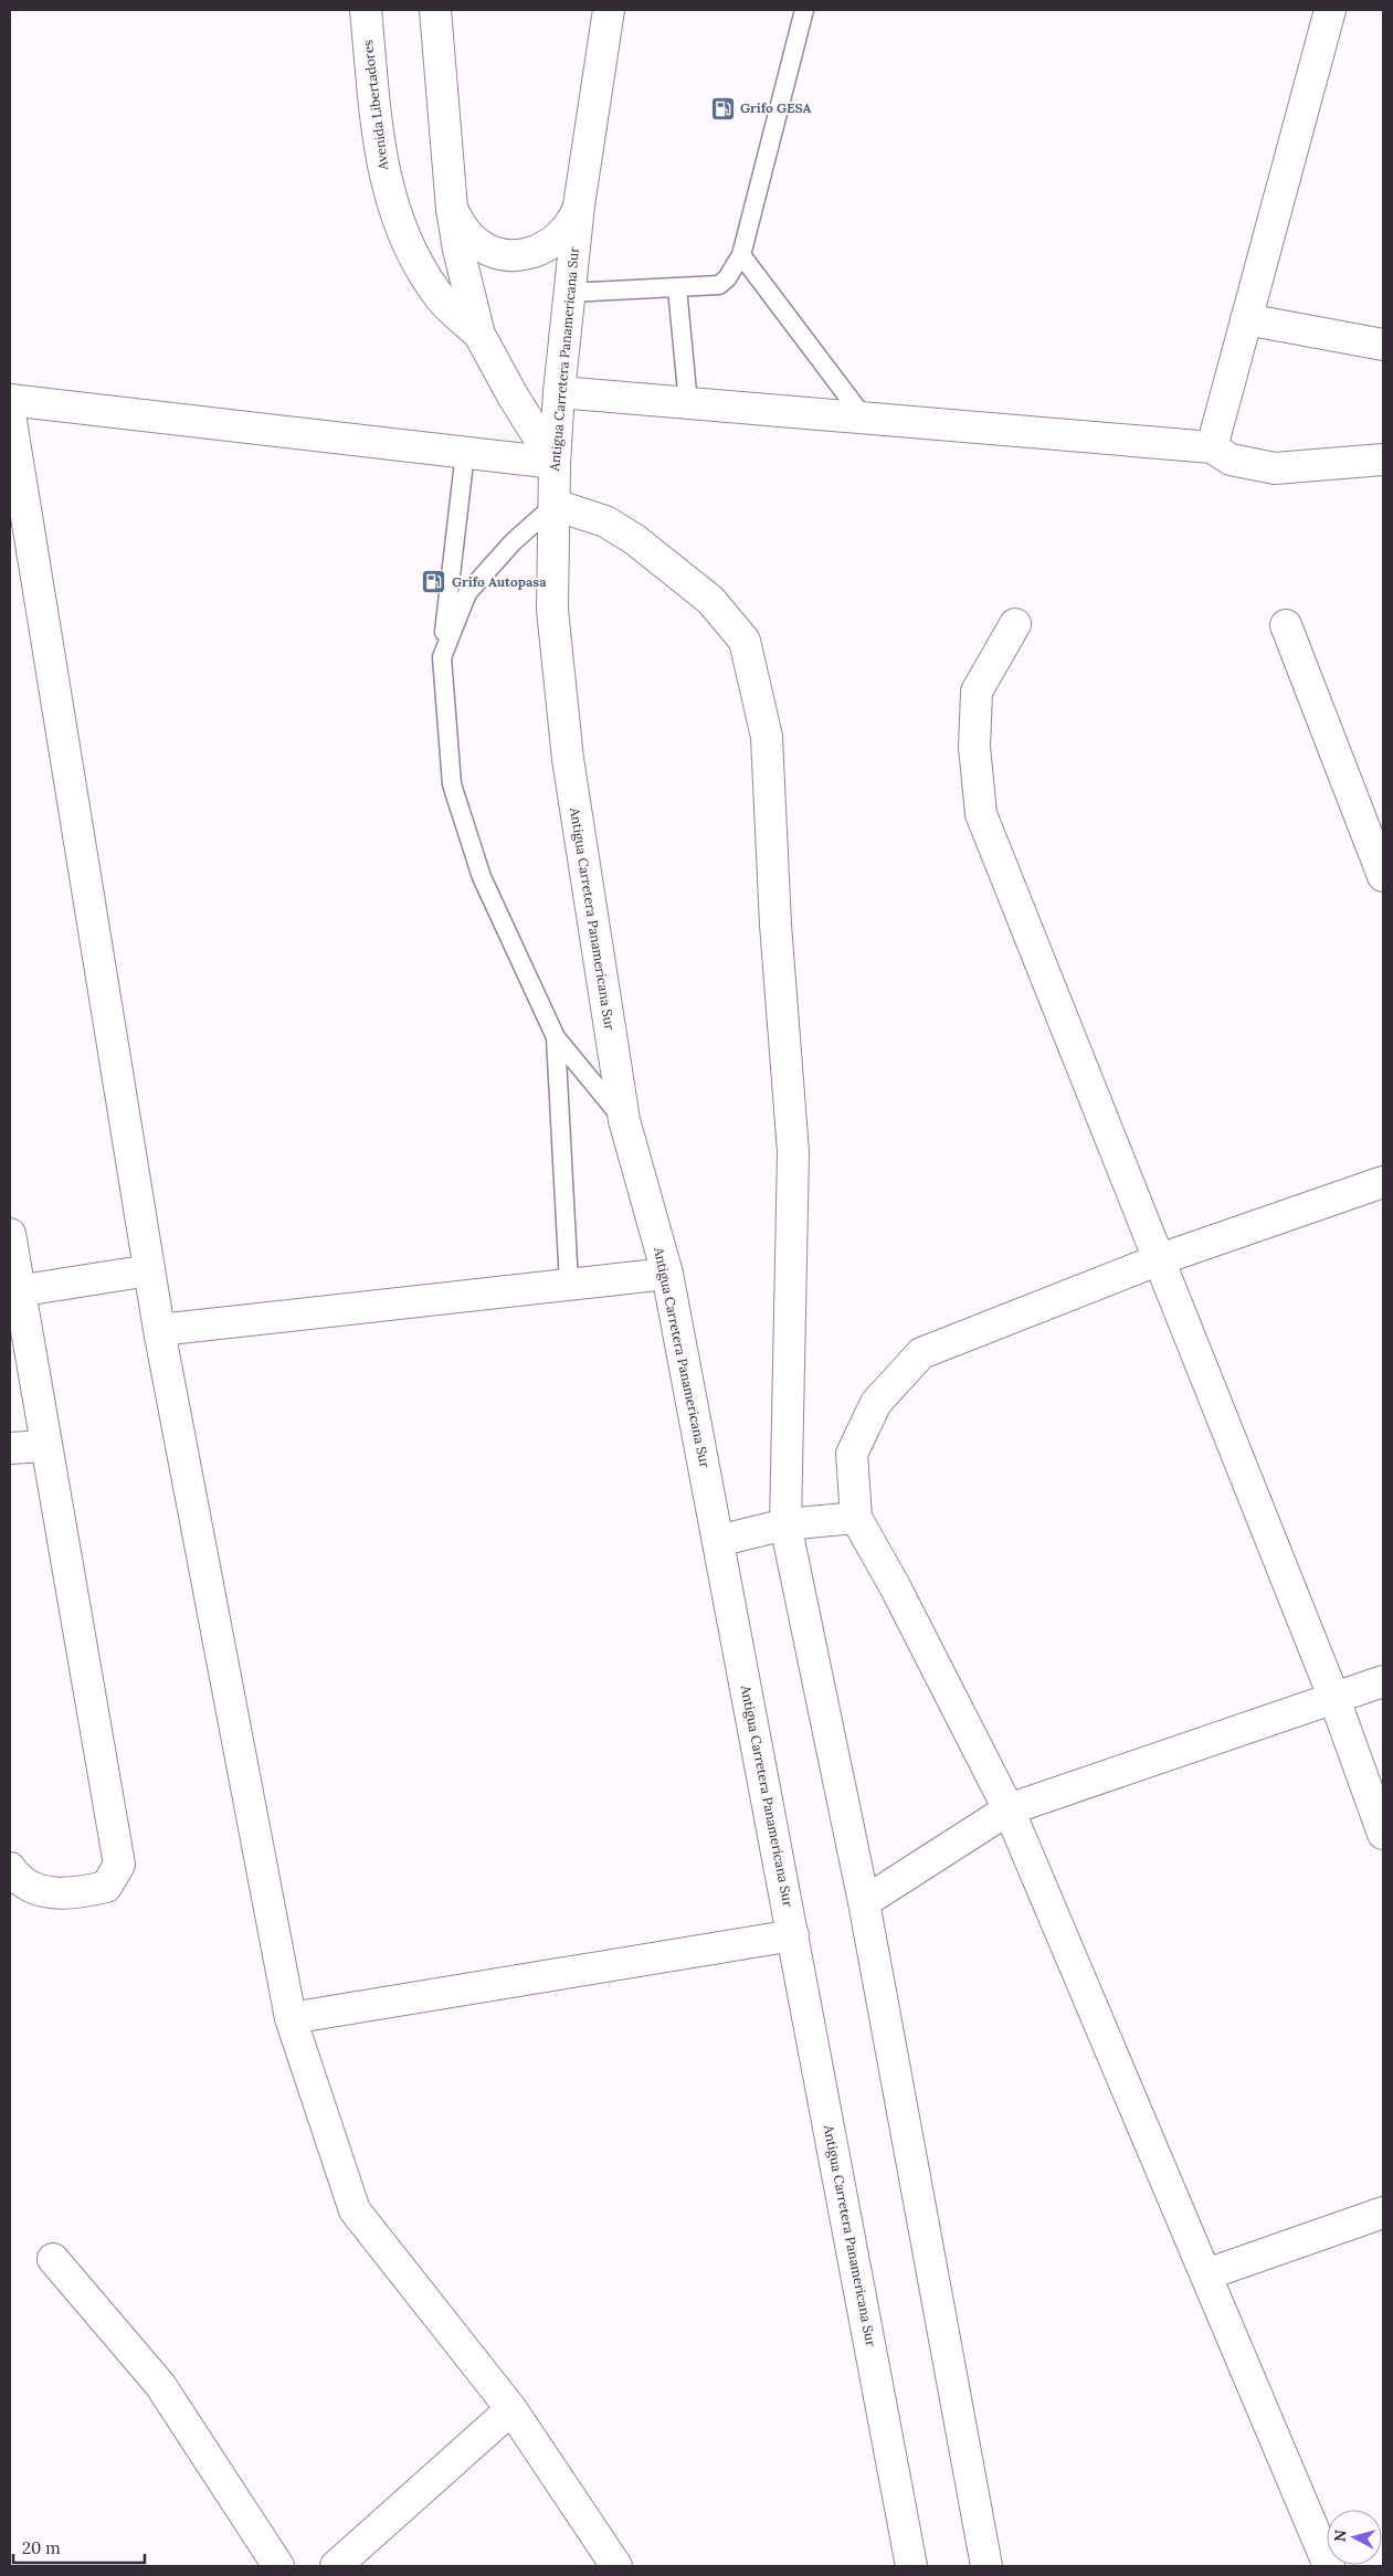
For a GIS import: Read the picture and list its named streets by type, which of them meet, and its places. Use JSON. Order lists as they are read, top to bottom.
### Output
{
  "streets": {
    "main road": ["Avenida Libertadores", "Antigua Carretera Panamericana Sur"]
  },
  "crossings": [
    ["Avenida Libertadores", "Antigua Carretera Panamericana Sur"]
  ],
  "places": {
    "fuel station": ["Grifo GESA", "Grifo Autopasa"]
  },
  "scale_bar": "20 m",
  "north": "left"
}
